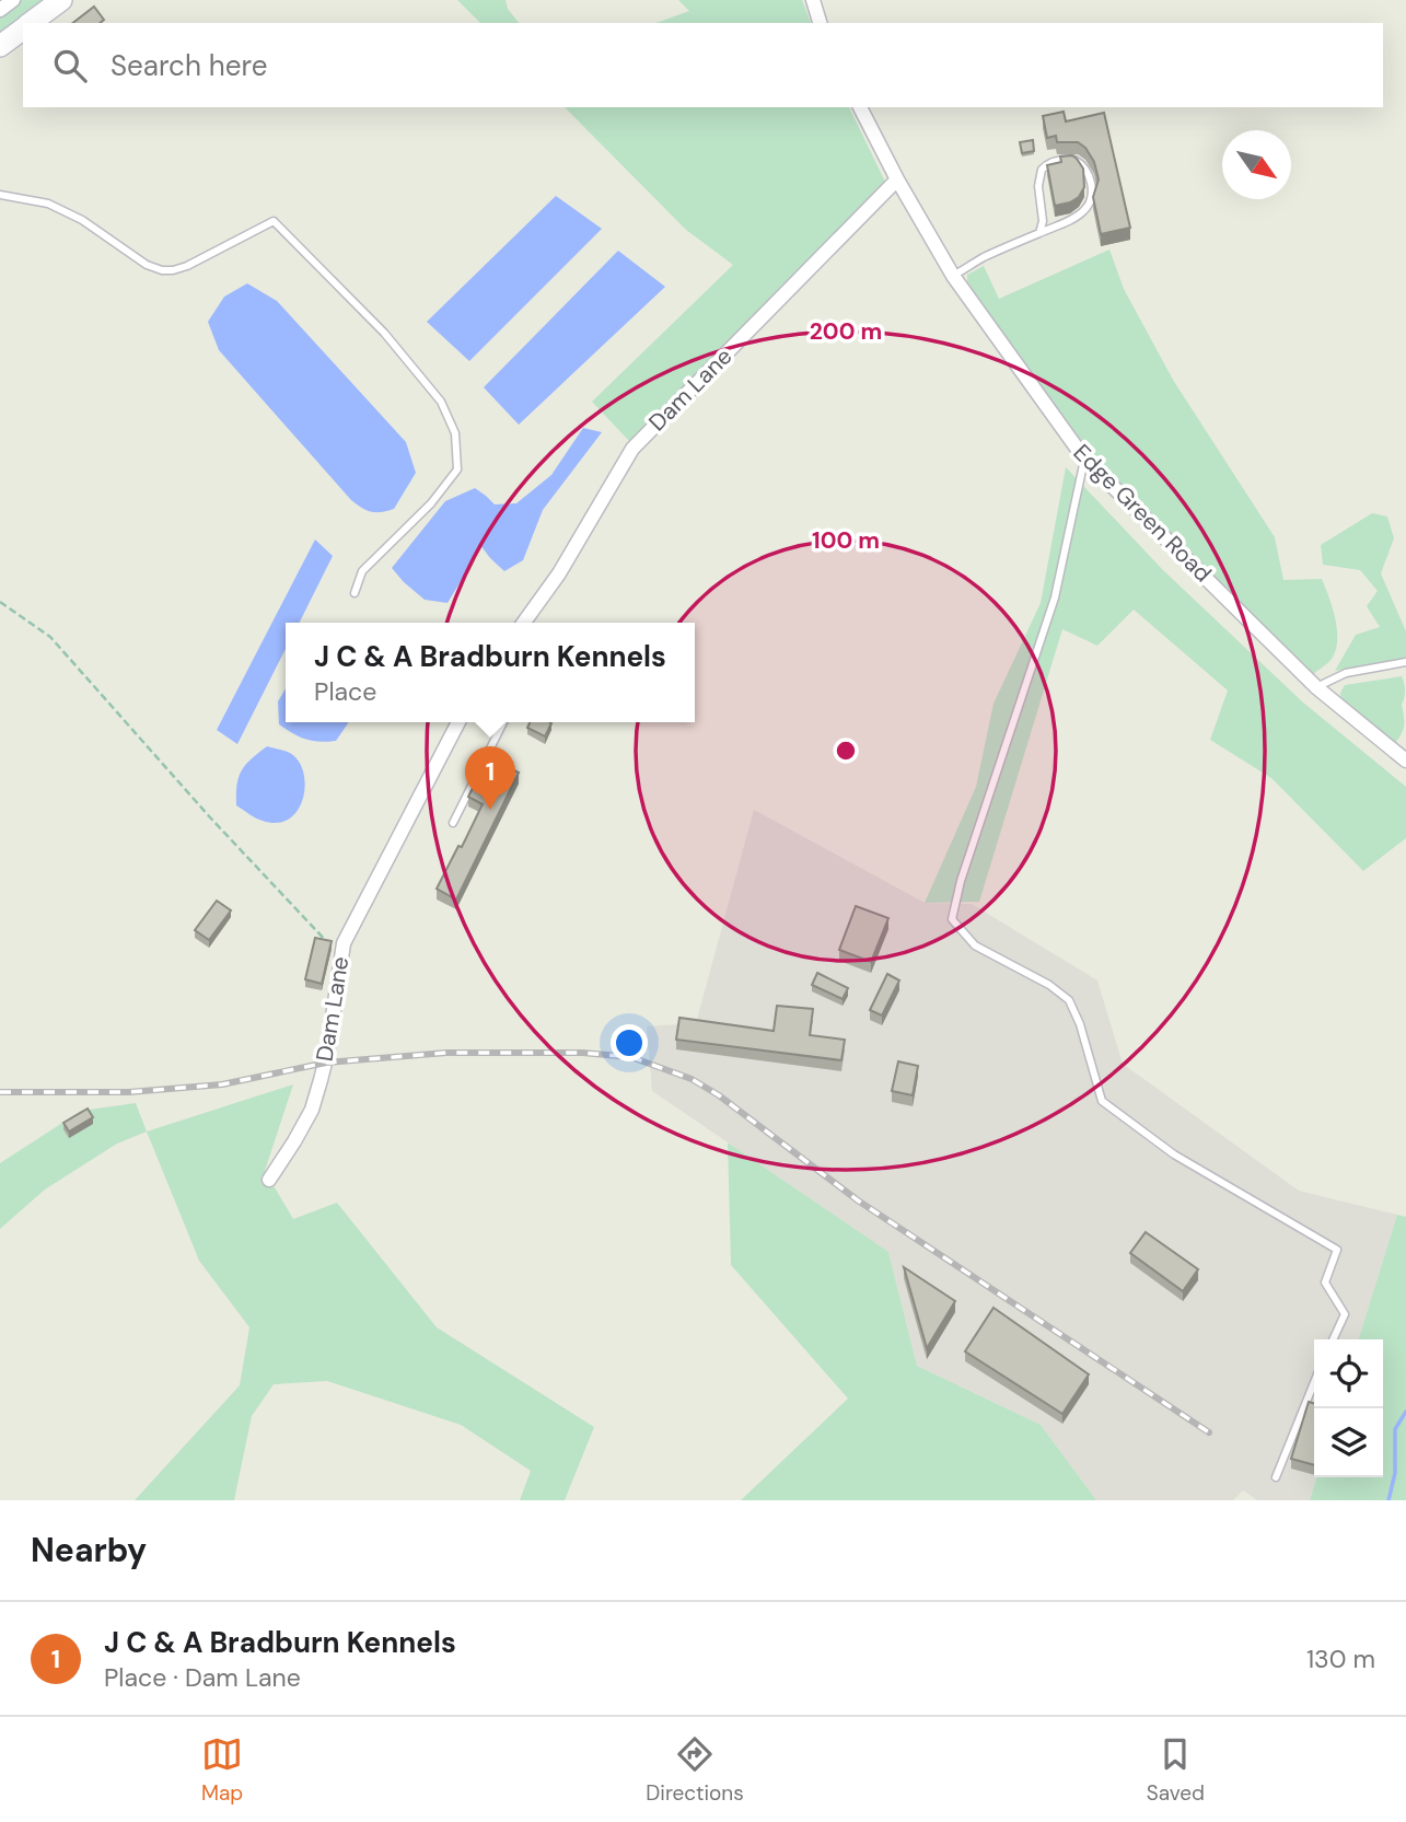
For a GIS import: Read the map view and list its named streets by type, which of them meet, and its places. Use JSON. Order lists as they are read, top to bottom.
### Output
{
  "streets": {
    "street": ["Dam Lane", "Edge Green Road"]
  },
  "crossings": [
    ["Dam Lane", "Edge Green Road"]
  ],
  "north": "bottom right",
  "page": {
    "search": "Search here",
    "popup": ["J C & A Bradburn Kennels", "Place"],
    "pins": "1",
    "heading": "Nearby",
    "list": [
      {
        "mark": "1",
        "name": "J C & A Bradburn Kennels",
        "note": "Place · Dam Lane",
        "value": "130 m"
      }
    ],
    "nav": ["Map", "Directions", "Saved"]
  },
  "rings": ["200 m", "100 m"]
}
